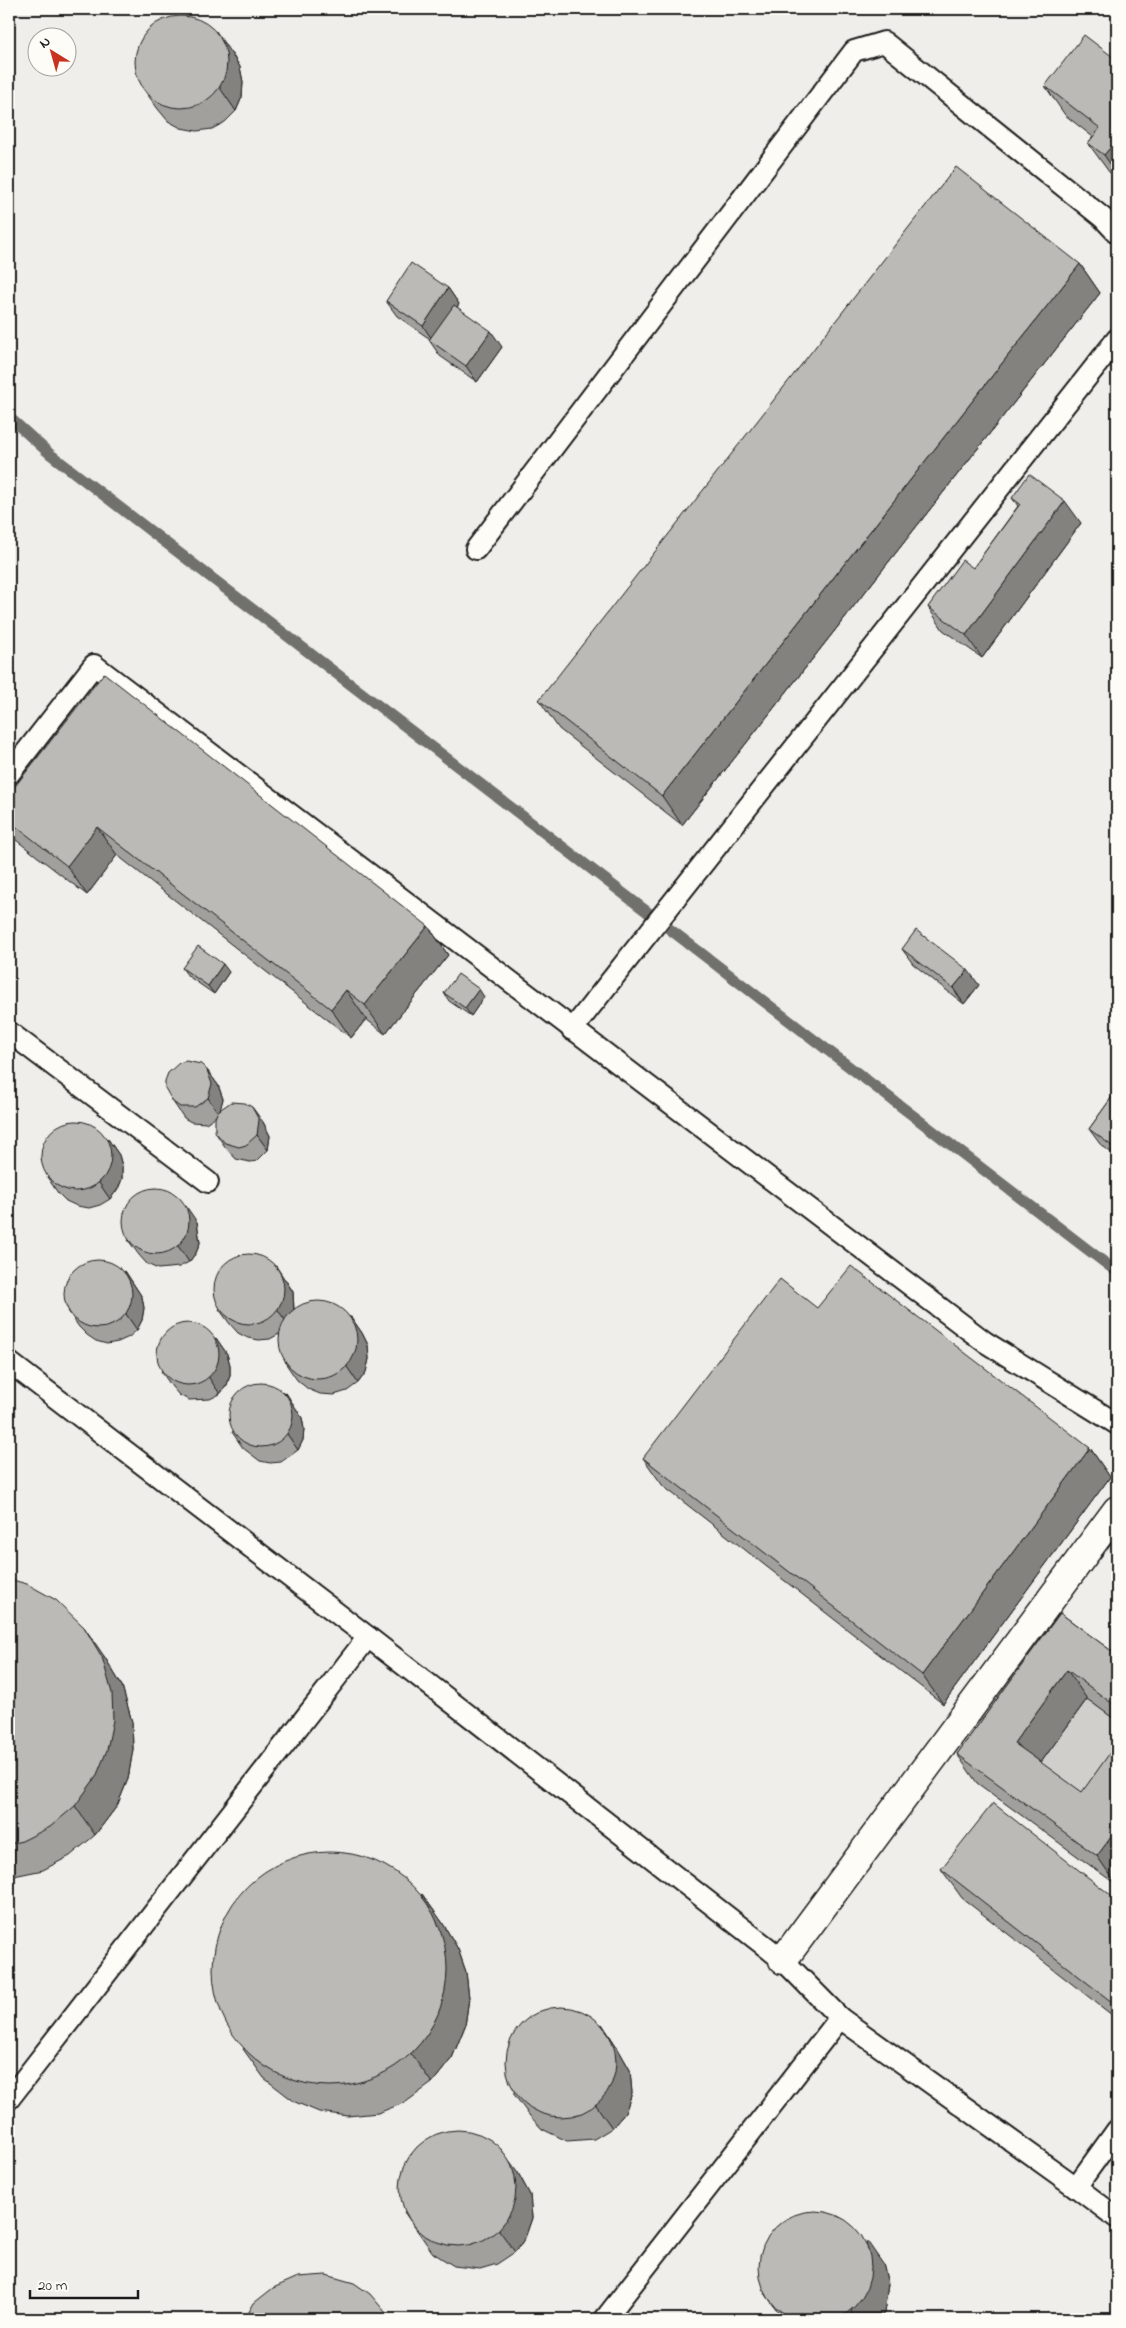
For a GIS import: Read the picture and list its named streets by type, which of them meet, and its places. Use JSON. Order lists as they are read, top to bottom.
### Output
{
  "scale_bar": "20 m",
  "north": "top left"
}
